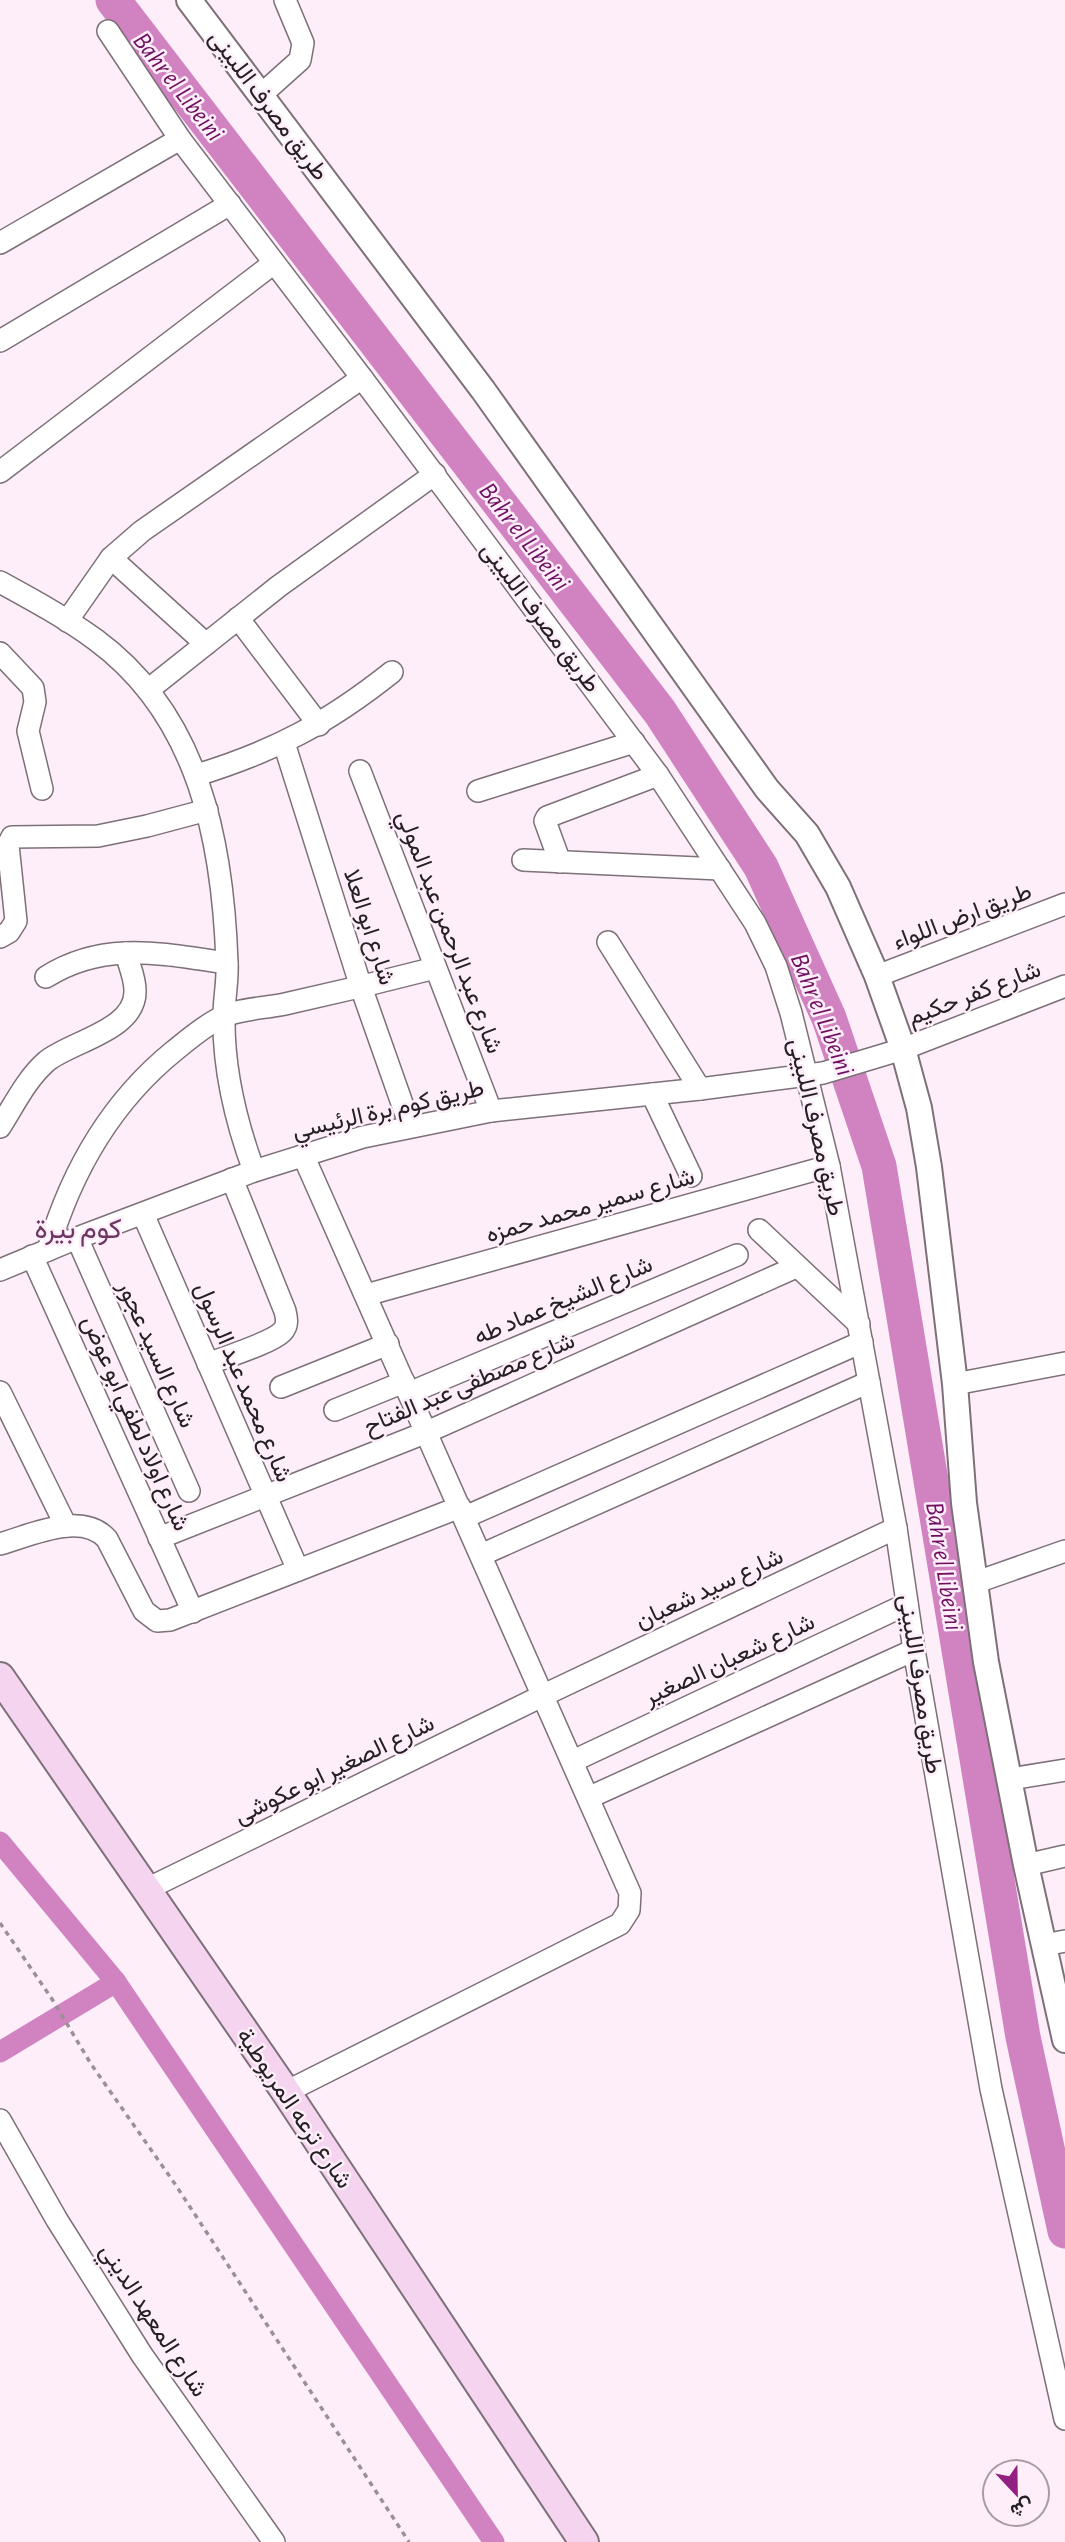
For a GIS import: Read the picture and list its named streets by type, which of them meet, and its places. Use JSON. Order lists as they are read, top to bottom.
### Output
{
  "streets": {
    "main road": ["شارع ترعه المريوطية"],
    "street": [
      "طريق مصرف اللبينى",
      "طريق ارض اللواء",
      "شارع ابو العلا",
      "شارع عبد الرحمن عبد المولي",
      "شارع كفر حكيم",
      "طريق كوم برة الرئيسي",
      "شارع سمير محمد حمزه",
      "شارع الشيخ عماد طه",
      "شارع السيد عجور",
      "شارع محمد عبد الرسول",
      "شارع مصطفى عبد الفتاح",
      "شارع اولاد لطفي ابو عوض",
      "شارع سيد شعبان",
      "شارع شعبان الصغير",
      "شارع الصغير ابو عكوشى",
      "شارع المعهد الديني"
    ]
  },
  "crossings": [
    ["طريق مصرف اللبينى", "طريق ارض اللواء"],
    ["طريق مصرف اللبينى", "شارع كفر حكيم"],
    ["طريق مصرف اللبينى", "طريق كوم برة الرئيسي"],
    ["طريق مصرف اللبينى", "شارع سمير محمد حمزه"],
    ["طريق مصرف اللبينى", "شارع سيد شعبان"],
    ["طريق مصرف اللبينى", "شارع شعبان الصغير"],
    ["شارع ابو العلا", "طريق كوم برة الرئيسي"],
    ["شارع عبد الرحمن عبد المولي", "طريق كوم برة الرئيسي"],
    ["شارع كفر حكيم", "طريق كوم برة الرئيسي"],
    ["طريق كوم برة الرئيسي", "شارع السيد عجور"],
    ["طريق كوم برة الرئيسي", "شارع محمد عبد الرسول"],
    ["طريق كوم برة الرئيسي", "شارع اولاد لطفي ابو عوض"],
    ["شارع محمد عبد الرسول", "شارع مصطفى عبد الفتاح"],
    ["شارع مصطفى عبد الفتاح", "شارع اولاد لطفي ابو عوض"],
    ["شارع سيد شعبان", "شارع الصغير ابو عكوشى"],
    ["شارع الصغير ابو عكوشى", "شارع ترعه المريوطية"]
  ],
  "districts": ["كوم بيرة"],
  "water": ["Bahr el Libeini"],
  "north": "bottom"
}
